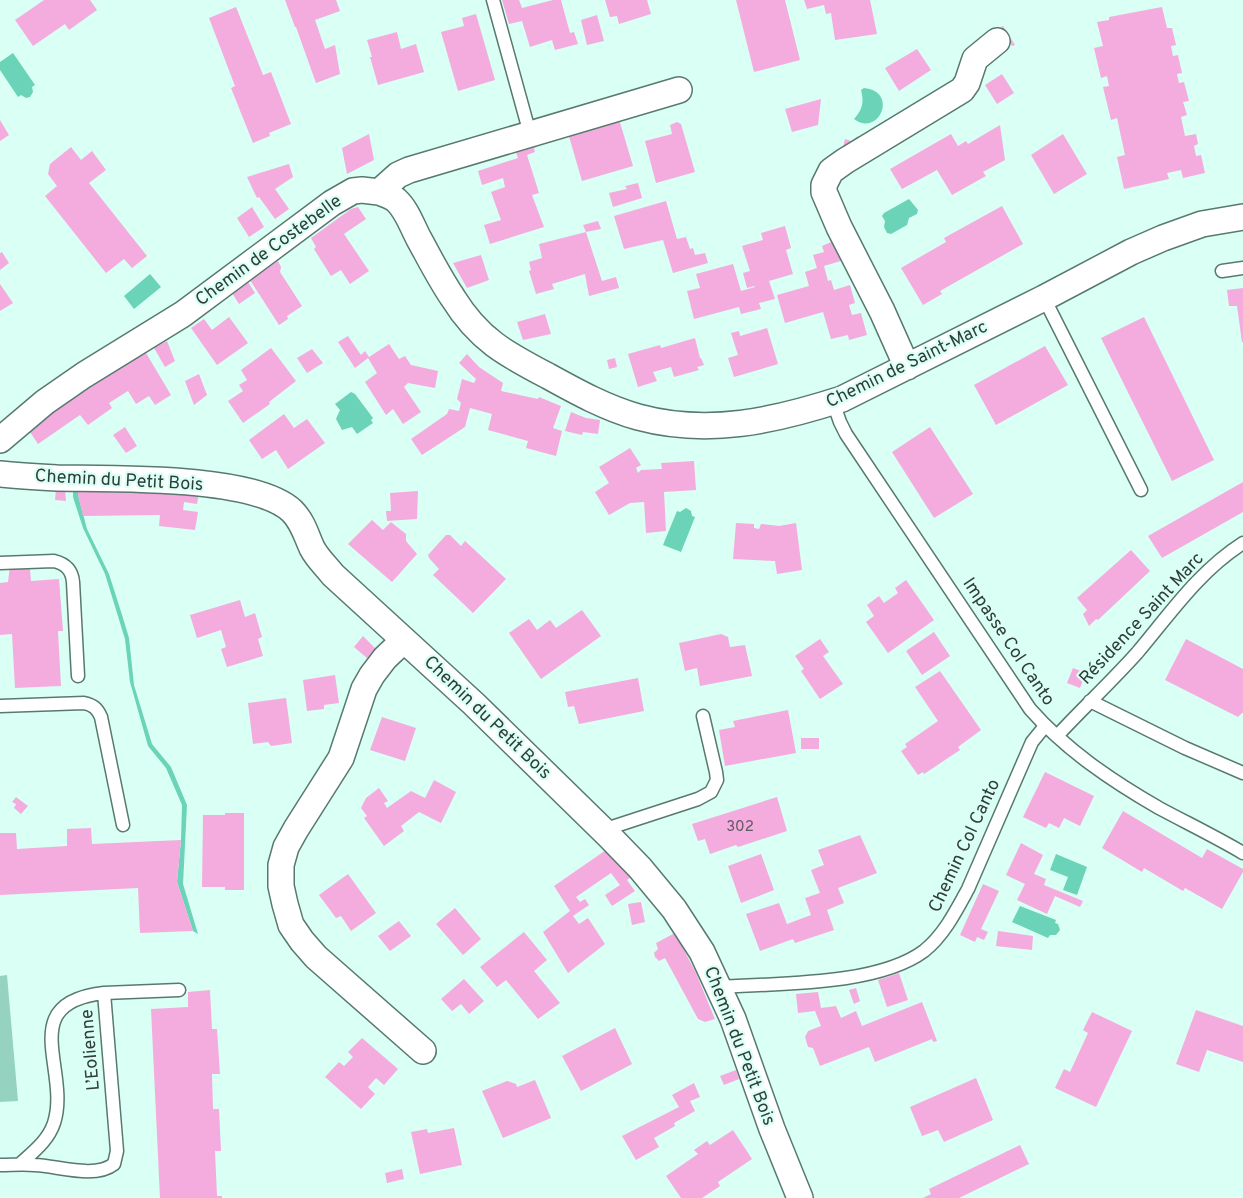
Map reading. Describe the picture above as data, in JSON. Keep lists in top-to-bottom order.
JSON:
{
  "streets": {
    "street": ["Chemin de Costebelle", "Chemin de Saint-Marc", "Chemin du Petit Bois"],
    "lane": [
      "Résidence Saint Marc",
      "Impasse Col Canto",
      "Chemin Col Canto",
      "L’Eolienne"
    ]
  },
  "crossings": [
    ["Chemin de Costebelle", "Chemin de Saint-Marc"],
    ["Chemin de Saint-Marc", "Impasse Col Canto"],
    ["Chemin du Petit Bois", "Chemin Col Canto"],
    ["Résidence Saint Marc", "Impasse Col Canto"],
    ["Impasse Col Canto", "Chemin Col Canto"]
  ],
  "house_numbers": ["302"]
}
